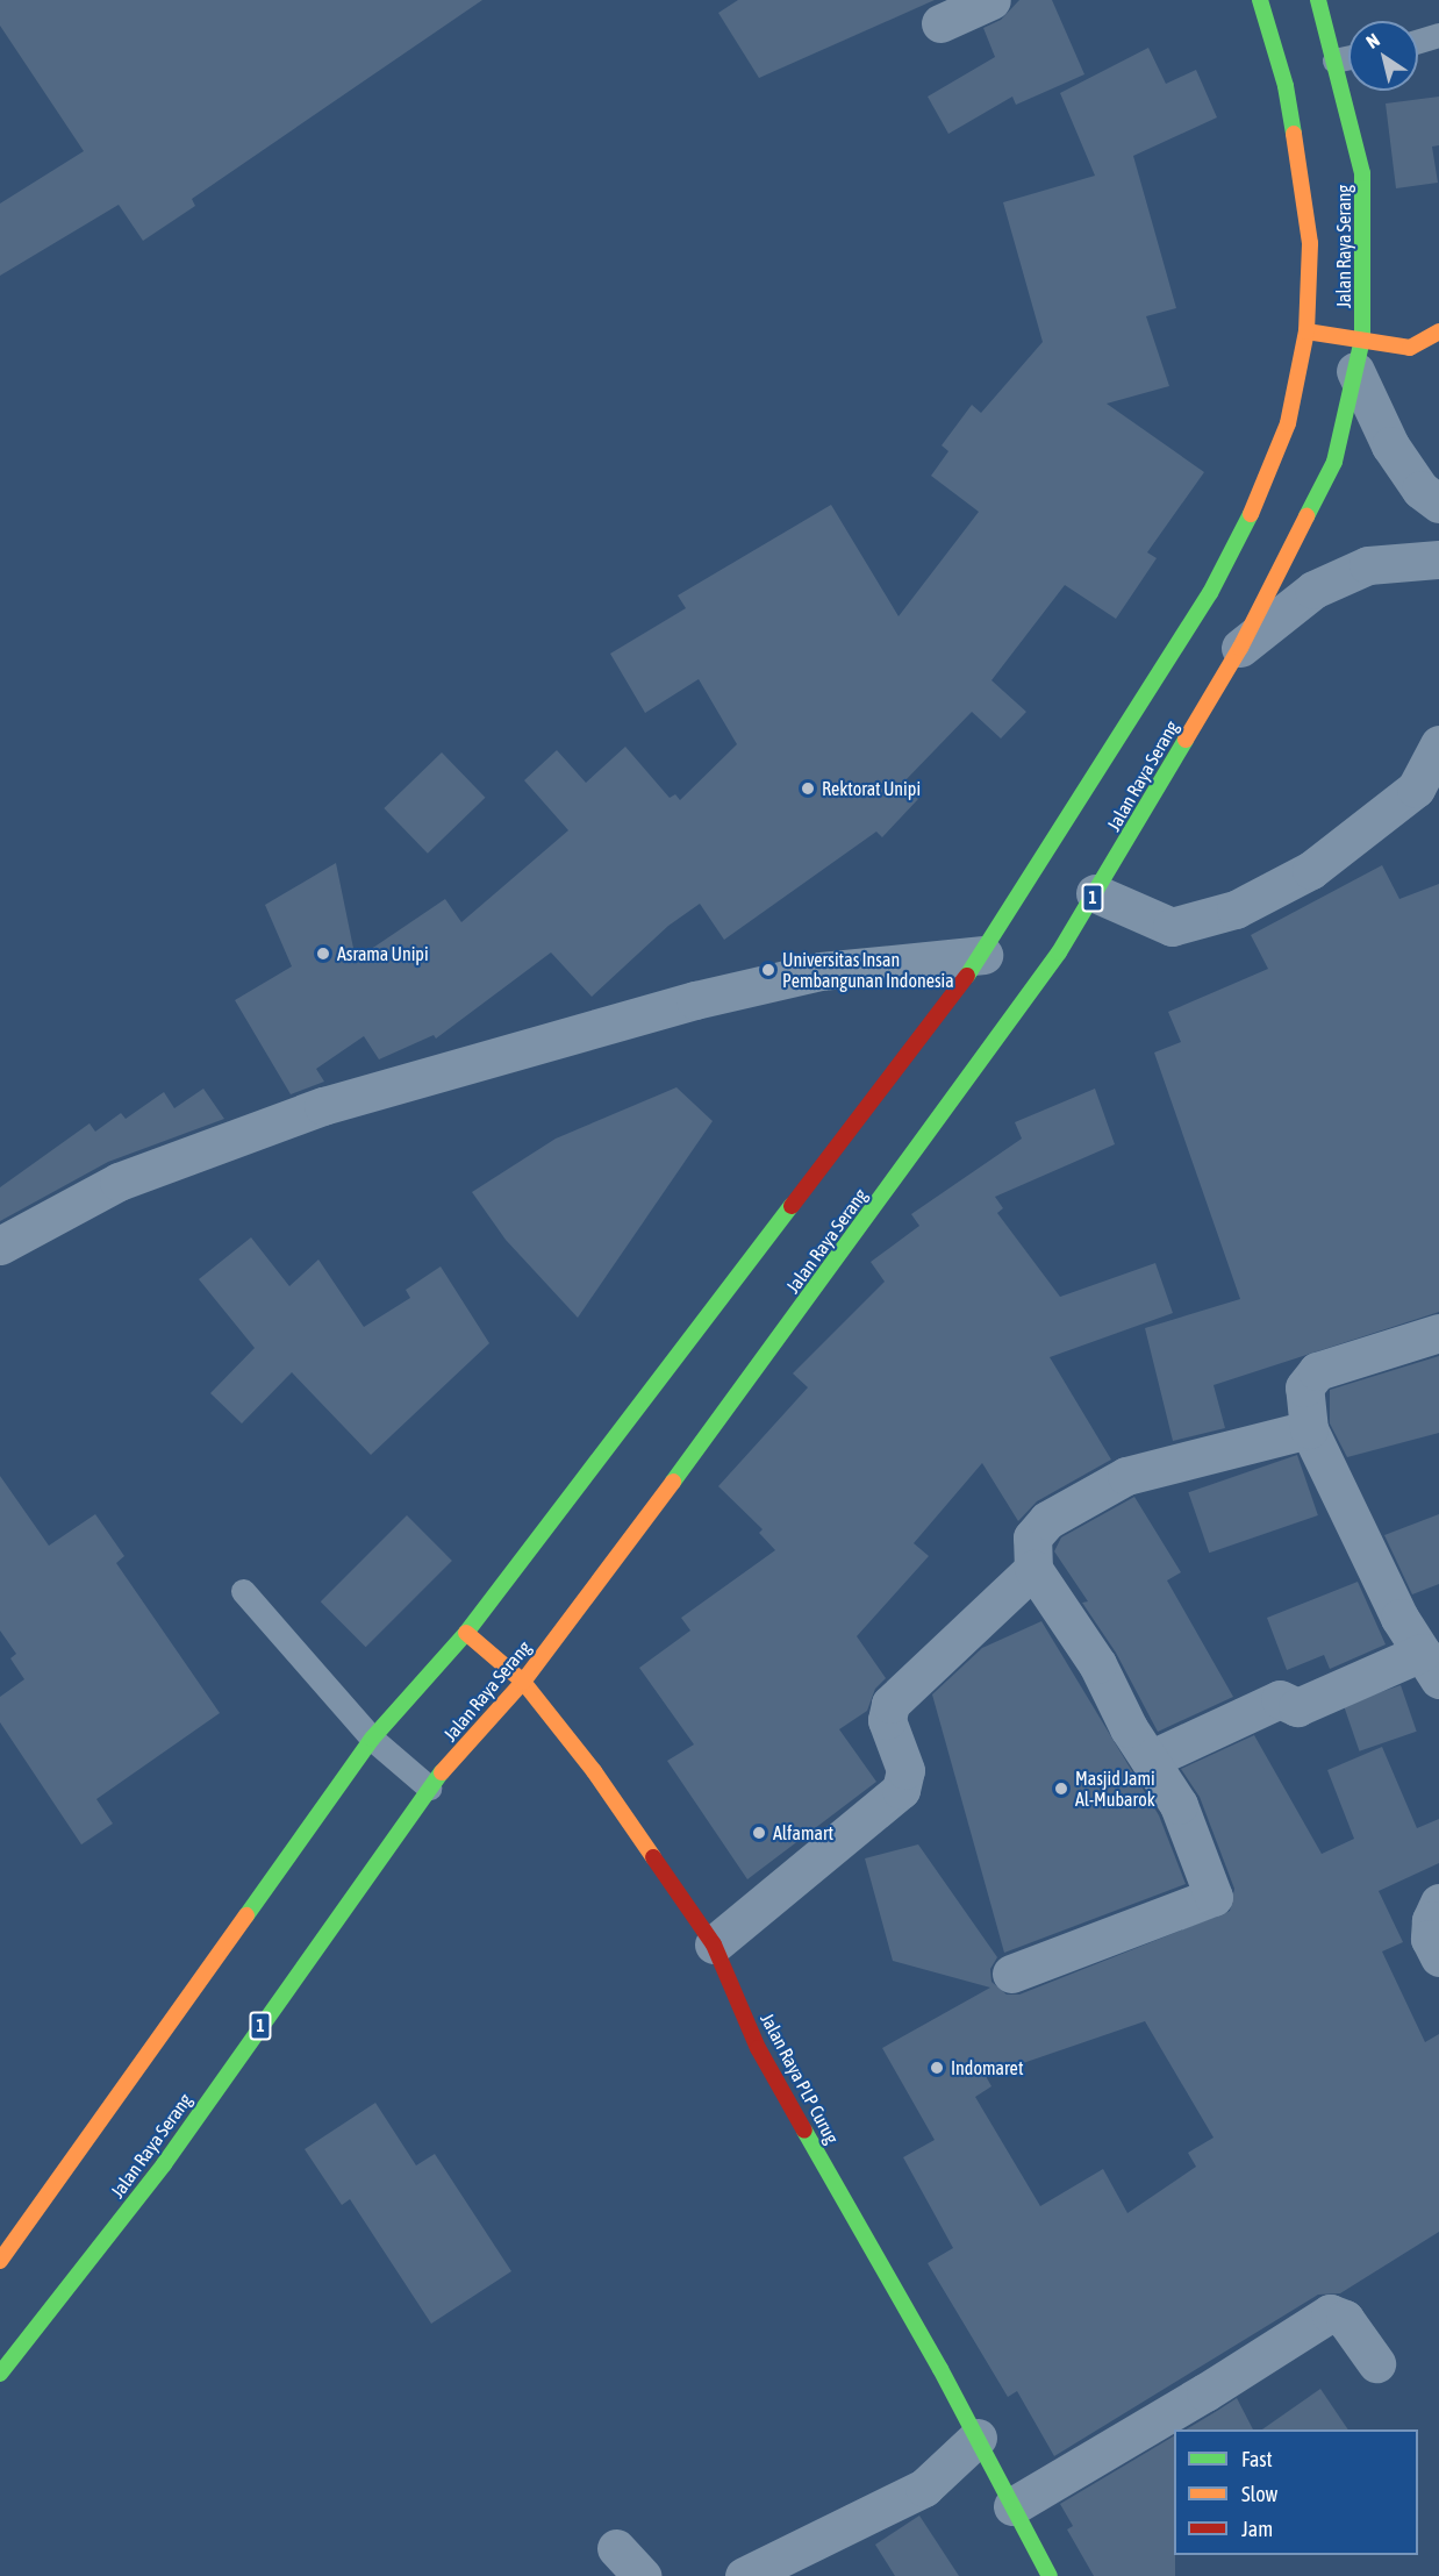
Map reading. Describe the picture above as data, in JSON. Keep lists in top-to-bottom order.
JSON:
{
  "streets": {
    "main road": ["Jalan Raya Serang", "1", "Jalan Raya PLP Curug"]
  },
  "crossings": [
    ["Jalan Raya Serang", "Jalan Raya PLP Curug"]
  ],
  "places": [
    "Rektorat Unipi",
    "Asrama Unipi",
    "Universitas Insan Pembangunan Indonesia",
    "Masjid Jami Al-Mubarok",
    "Alfamart",
    "Indomaret"
  ],
  "legend": ["Fast", "Slow", "Jam"],
  "north": "top left"
}
